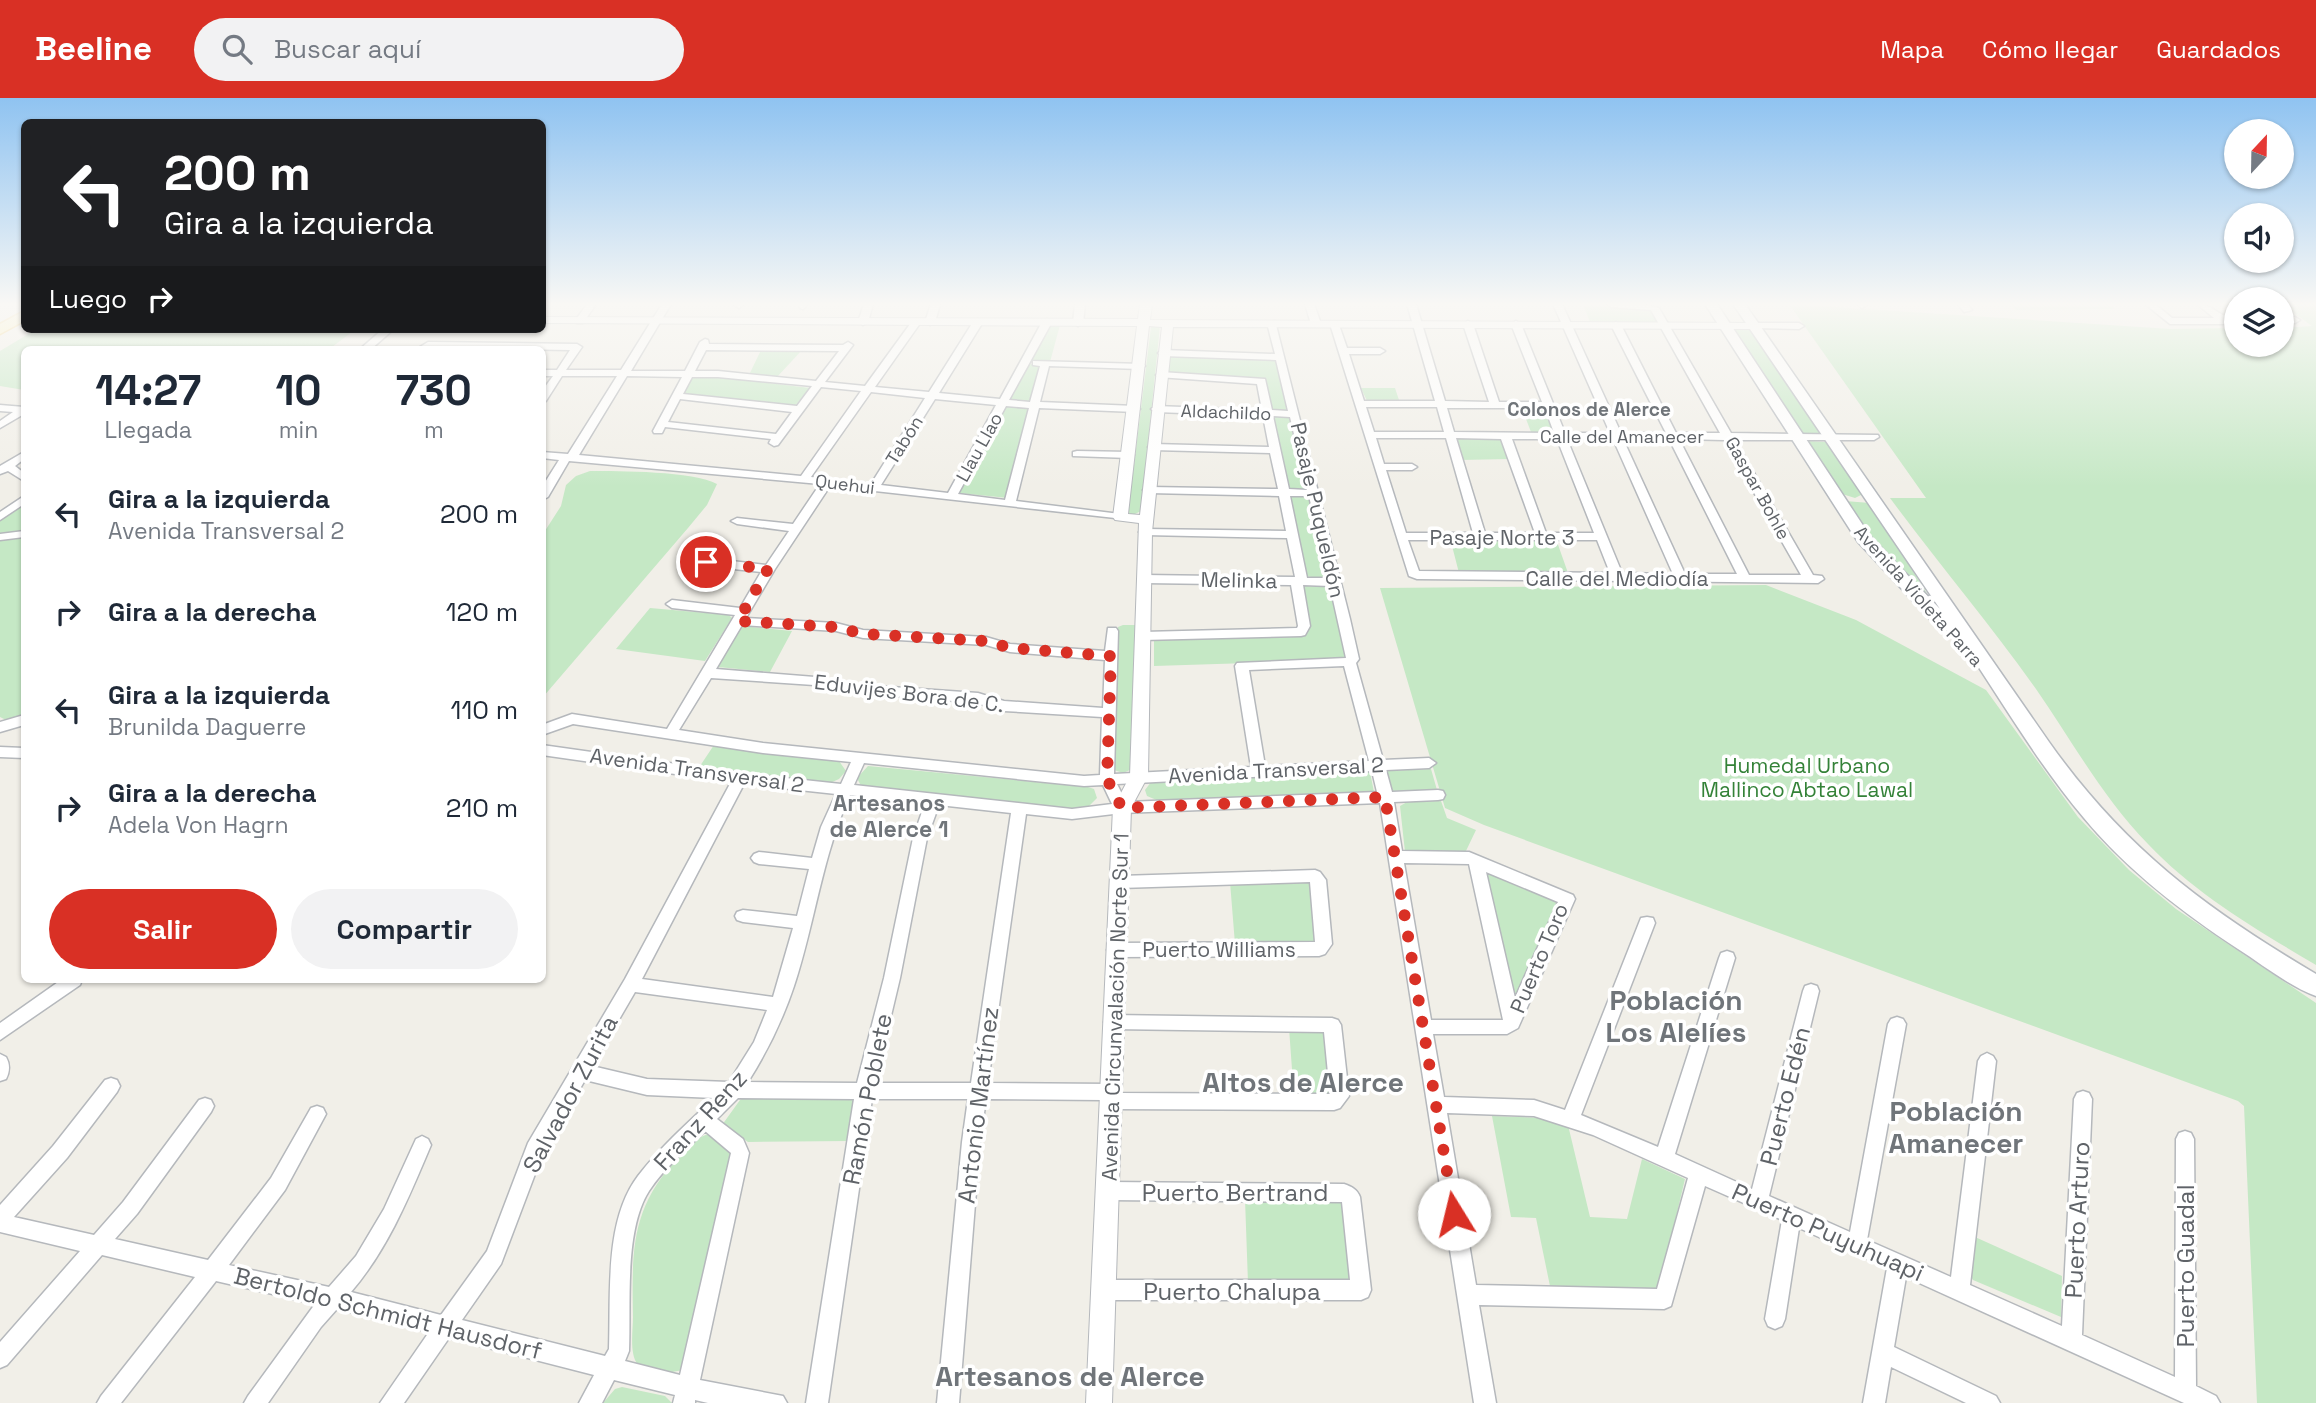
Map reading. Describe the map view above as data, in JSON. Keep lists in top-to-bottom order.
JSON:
{
  "streets": {
    "main road": ["Avenida Violeta Parra"],
    "street": [
      "Aldachildo",
      "Calle del Amanecer",
      "Tabón",
      "Llau Llao",
      "Quehui",
      "Gaspar Bohle",
      "Pasaje Puqueldón",
      "Pasaje Norte 3",
      "Calle del Mediodía",
      "Melinka",
      "Eduvijes Bora de C.",
      "Avenida Transversal 2",
      "Puerto Williams",
      "Puerto Toro",
      "Avenida Circunvalación Norte Sur 1",
      "Salvador Zurita",
      "Puerto Edén",
      "Ramón Poblete",
      "Antonio Martínez",
      "Franz Renz",
      "Puerto Bertrand",
      "Puerto Arturo",
      "Puerto Puyuhuapi",
      "Puerto Guadal",
      "Puerto Chalupa",
      "Bertoldo Schmidt Hausdorf"
    ]
  },
  "crossings": [
    ["Aldachildo", "Pasaje Puqueldón"],
    ["Aldachildo", "Avenida Circunvalación Norte Sur 1"],
    ["Calle del Amanecer", "Gaspar Bohle"],
    ["Calle del Amanecer", "Avenida Violeta Parra"],
    ["Tabón", "Quehui"],
    ["Llau Llao", "Quehui"],
    ["Quehui", "Avenida Circunvalación Norte Sur 1"],
    ["Gaspar Bohle", "Calle del Mediodía"],
    ["Pasaje Puqueldón", "Melinka"],
    ["Pasaje Puqueldón", "Avenida Transversal 2"],
    ["Pasaje Puqueldón", "Puerto Toro"],
    ["Pasaje Puqueldón", "Avenida Circunvalación Norte Sur 1"],
    ["Pasaje Puqueldón", "Puerto Puyuhuapi"],
    ["Pasaje Norte 3", "Calle del Mediodía"],
    ["Melinka", "Avenida Circunvalación Norte Sur 1"],
    ["Avenida Transversal 2", "Avenida Circunvalación Norte Sur 1"],
    ["Avenida Transversal 2", "Salvador Zurita"],
    ["Avenida Transversal 2", "Ramón Poblete"],
    ["Avenida Transversal 2", "Antonio Martínez"],
    ["Avenida Transversal 2", "Franz Renz"],
    ["Puerto Williams", "Avenida Circunvalación Norte Sur 1"],
    ["Avenida Circunvalación Norte Sur 1", "Puerto Bertrand"],
    ["Avenida Circunvalación Norte Sur 1", "Puerto Chalupa"],
    ["Salvador Zurita", "Bertoldo Schmidt Hausdorf"],
    ["Puerto Edén", "Puerto Puyuhuapi"],
    ["Franz Renz", "Bertoldo Schmidt Hausdorf"],
    ["Puerto Bertrand", "Puerto Chalupa"],
    ["Puerto Arturo", "Puerto Puyuhuapi"],
    ["Puerto Puyuhuapi", "Puerto Guadal"]
  ],
  "districts": [
    "Colonos de Alerce",
    "Artesanos de Alerce 1",
    "Población Los Alelíes",
    "Altos de Alerce",
    "Población Amanecer",
    "Artesanos de Alerce"
  ],
  "parks": ["Humedal Urbano Mallinco Abtao Lawal"],
  "north": "top",
  "page": {
    "header": "Beeline",
    "search": "Buscar aquí",
    "nav": ["Mapa", "Cómo llegar", "Guardados"],
    "turn": ["200 m", "Gira a la izquierda"],
    "then": "Luego",
    "eta": [
      "14:27",
      "Llegada",
      "10",
      "min",
      "730",
      "m"
    ],
    "list": [
      {
        "name": "Gira a la izquierda",
        "note": "Avenida Transversal 2",
        "value": "200 m"
      },
      {
        "name": "Gira a la derecha",
        "value": "120 m"
      },
      {
        "name": "Gira a la izquierda",
        "note": "Brunilda Daguerre",
        "value": "110 m"
      },
      {
        "name": "Gira a la derecha",
        "note": "Adela Von Hagrn",
        "value": "210 m"
      }
    ],
    "buttons": ["Salir", "Compartir"]
  }
}
